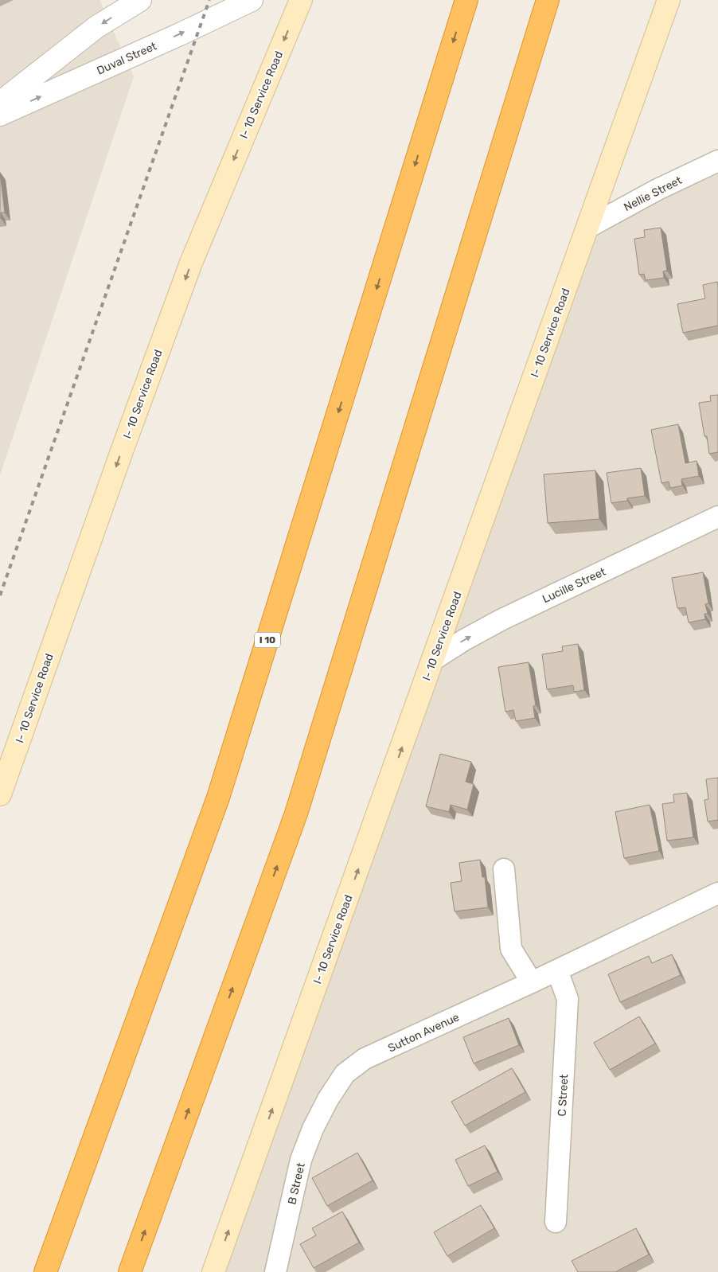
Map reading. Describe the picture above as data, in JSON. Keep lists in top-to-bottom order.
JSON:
{
  "streets": {
    "highway": ["I 10"],
    "main road": ["I- 10 Service Road"],
    "street": [
      "Duval Street",
      "Nellie Street",
      "Lucille Street",
      "Sutton Avenue",
      "C Street",
      "B Street"
    ]
  },
  "crossings": [
    ["I- 10 Service Road", "Nellie Street"],
    ["I- 10 Service Road", "Lucille Street"],
    ["Sutton Avenue", "C Street"],
    ["Sutton Avenue", "B Street"]
  ],
  "one_way": ["Lucille Street"]
}
